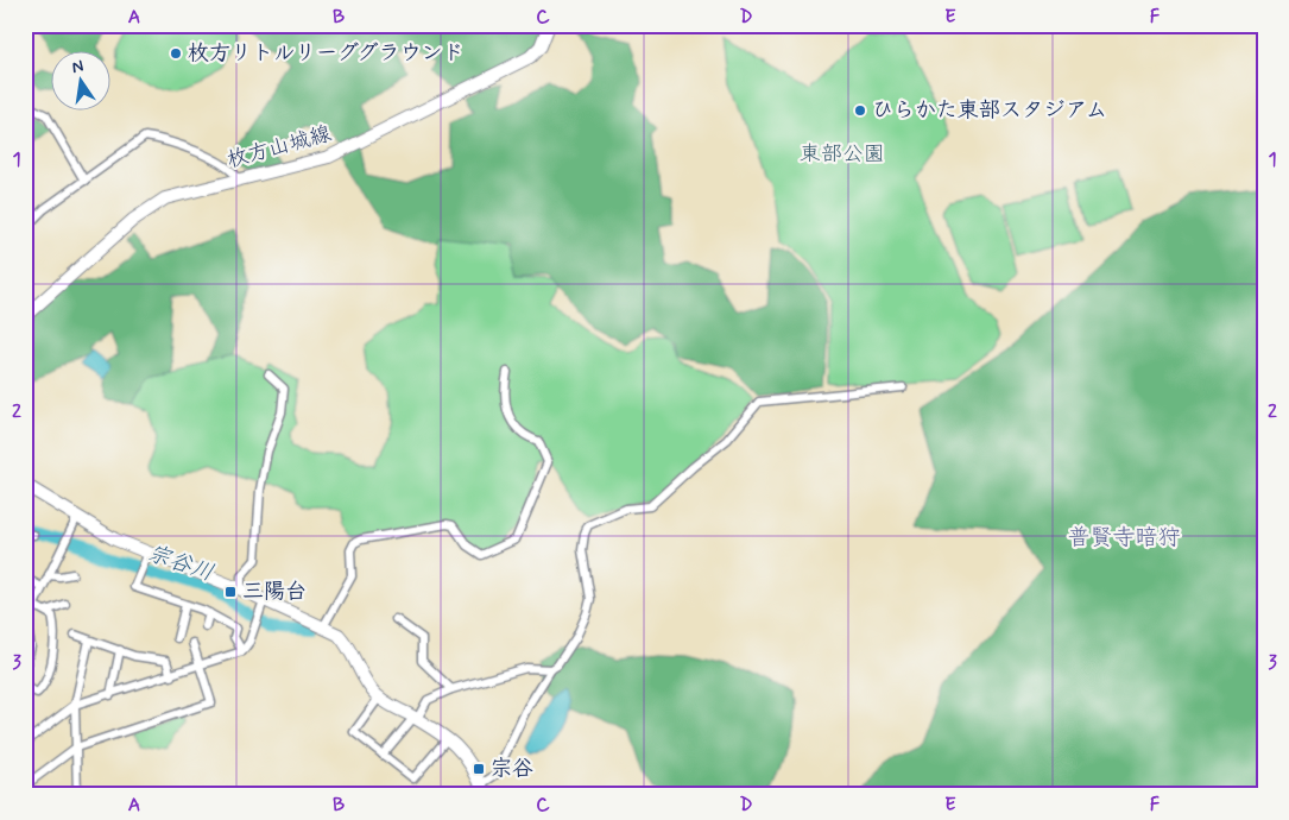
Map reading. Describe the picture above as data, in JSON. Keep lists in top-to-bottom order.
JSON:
{
  "streets": {
    "main road": ["枚方山城線"]
  },
  "districts": ["普賢寺暗狩"],
  "water": ["宗谷川"],
  "parks": ["東部公園"],
  "places": {
    "other": ["枚方リトルリーググラウンド", "ひらかた東部スタジアム"],
    "transit": ["三陽台", "宗谷"]
  },
  "north": "top",
  "grid": {
    "columns": [
      "A",
      "B",
      "C",
      "D",
      "E",
      "F"
    ],
    "rows": ["1", "2", "3"]
  }
}
